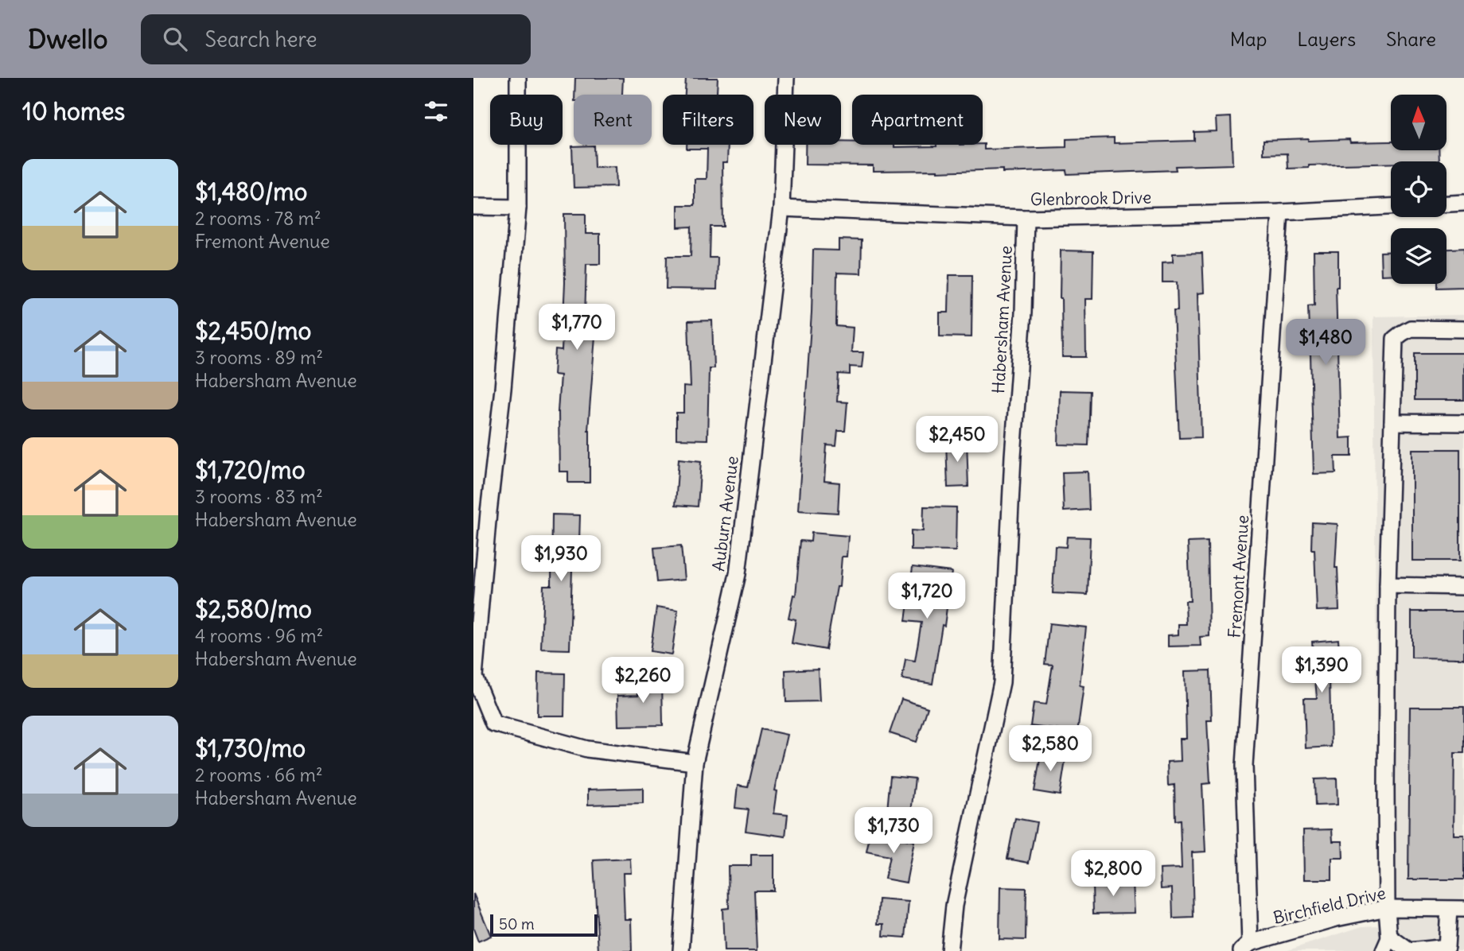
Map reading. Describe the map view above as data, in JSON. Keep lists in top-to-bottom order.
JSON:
{
  "streets": {
    "street": [
      "Glenbrook Drive",
      "Habersham Avenue",
      "Auburn Avenue",
      "Fremont Avenue",
      "Birchfield Drive"
    ]
  },
  "crossings": [
    ["Glenbrook Drive", "Habersham Avenue"],
    ["Glenbrook Drive", "Auburn Avenue"],
    ["Glenbrook Drive", "Fremont Avenue"],
    ["Fremont Avenue", "Birchfield Drive"]
  ],
  "scale_bar": "50 m",
  "north": "top",
  "page": {
    "header": "Dwello",
    "search": "Search here",
    "nav": ["Map", "Layers", "Share"],
    "heading": "10 homes",
    "chip": [
      "Buy",
      "Rent",
      "Filters",
      "New",
      "Apartment"
    ],
    "list": [
      {
        "name": "$1,480/mo",
        "note": "2 rooms · 78 m² · Fremont Avenue"
      },
      {
        "name": "$2,450/mo",
        "note": "3 rooms · 89 m² · Habersham Avenue"
      },
      {
        "name": "$1,720/mo",
        "note": "3 rooms · 83 m² · Habersham Avenue"
      },
      {
        "name": "$2,580/mo",
        "note": "4 rooms · 96 m² · Habersham Avenue"
      },
      {
        "name": "$1,730/mo",
        "note": "2 rooms · 66 m² · Habersham Avenue"
      }
    ],
    "price": [
      "$1,770",
      "$1,480",
      "$2,450",
      "$1,930",
      "$1,720",
      "$1,390",
      "$2,260",
      "$2,580",
      "$1,730",
      "$2,800"
    ],
    "scale": "50 m"
  }
}
